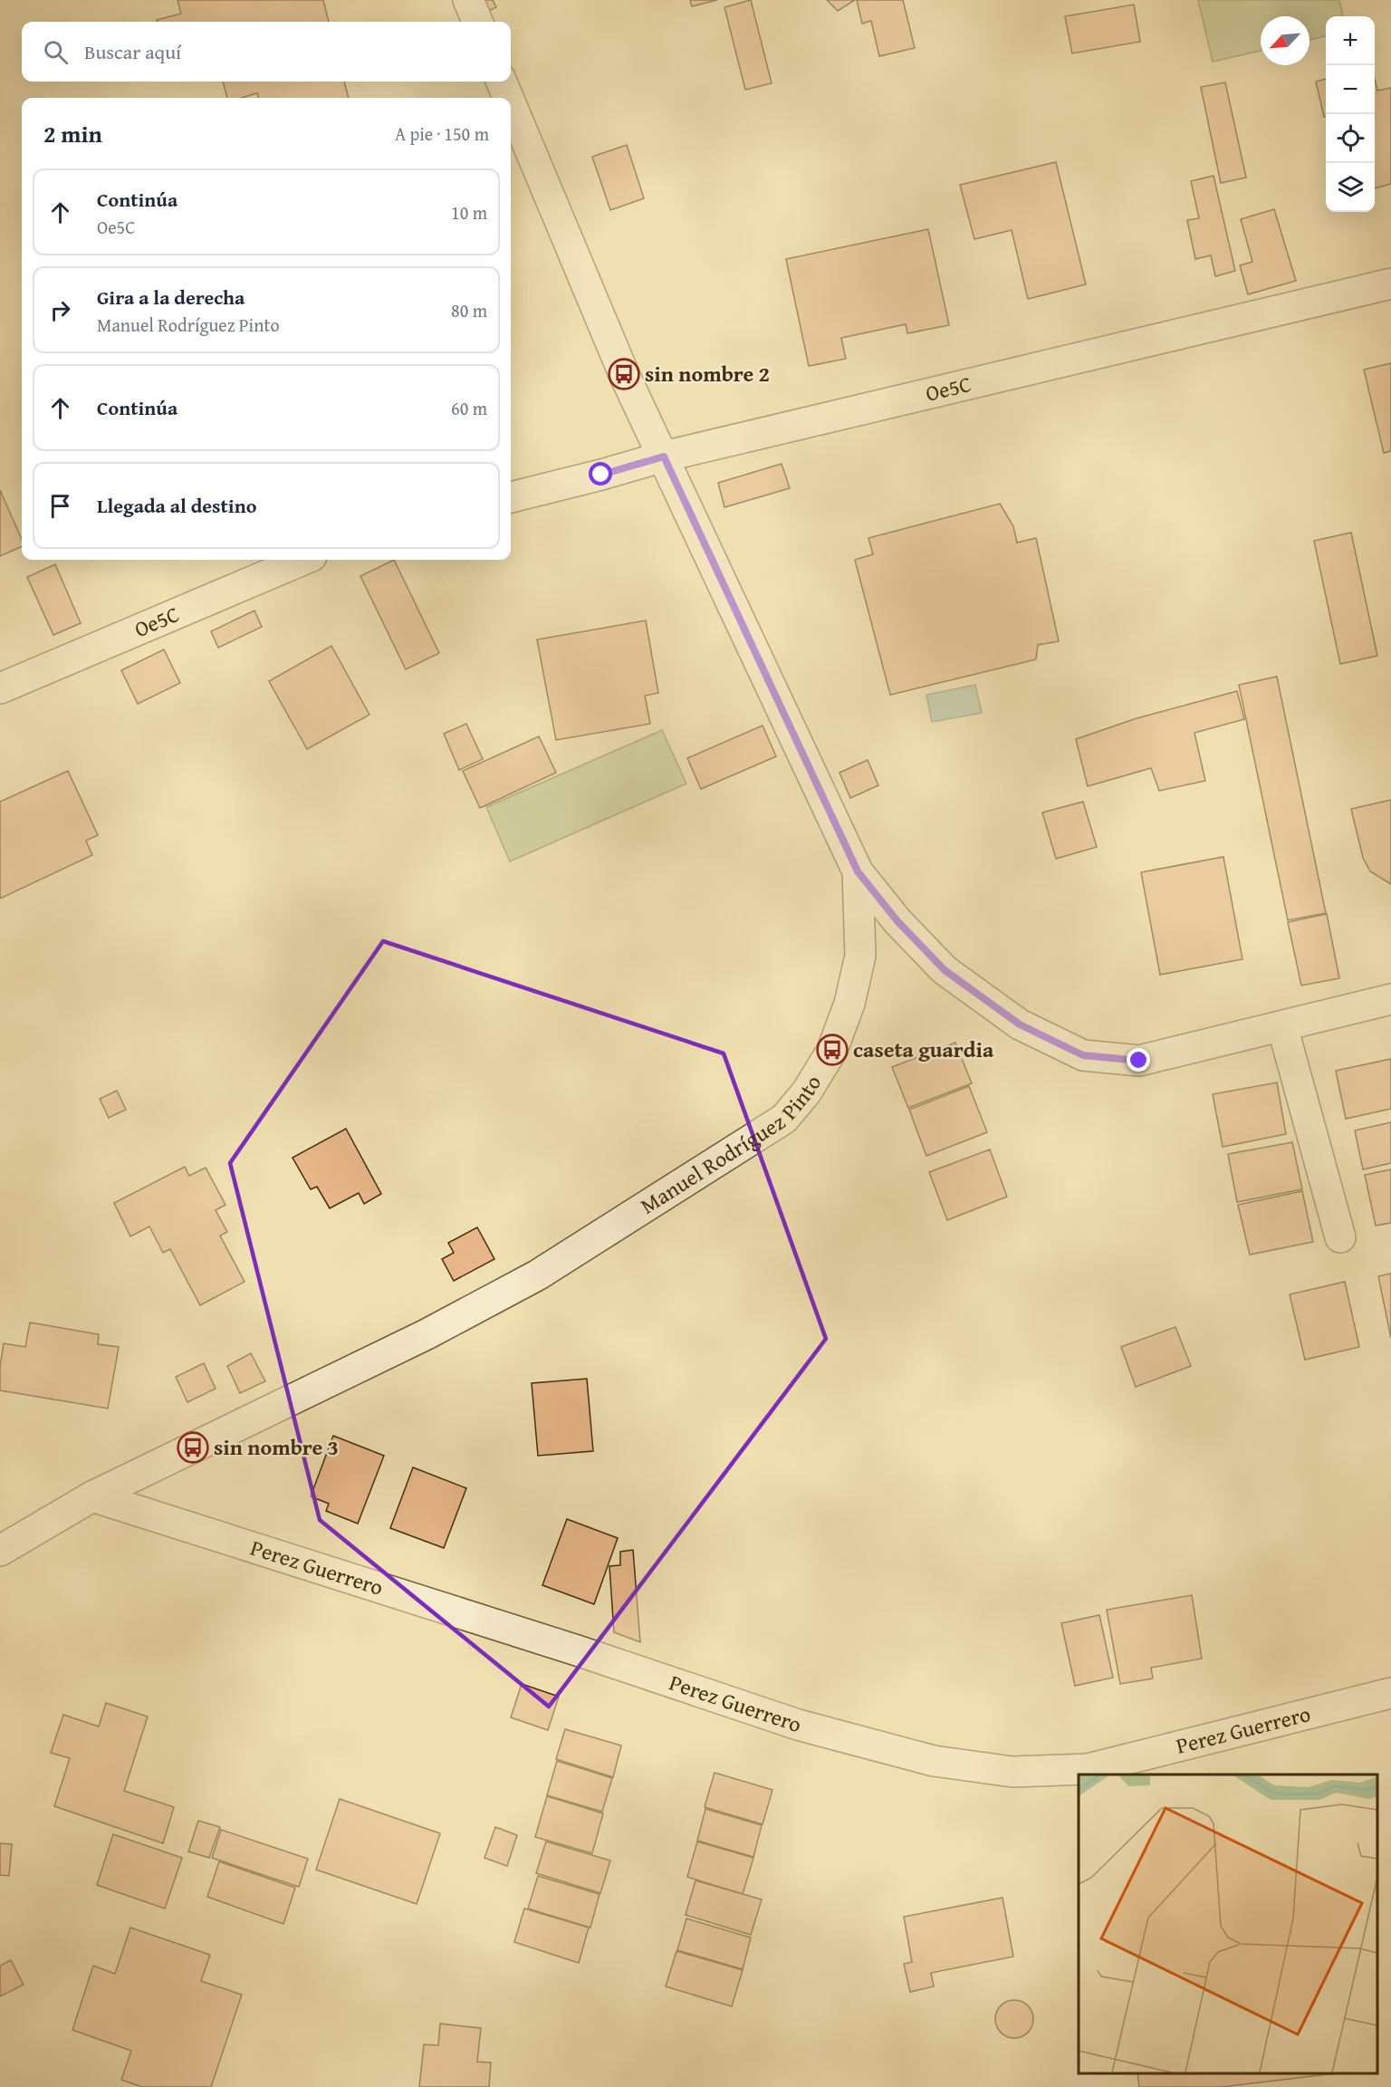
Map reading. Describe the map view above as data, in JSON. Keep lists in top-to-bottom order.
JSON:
{
  "streets": {
    "street": ["Oe5C", "Manuel Rodríguez Pinto", "Perez Guerrero"]
  },
  "crossings": [
    ["Oe5C", "Manuel Rodríguez Pinto"],
    ["Manuel Rodríguez Pinto", "Perez Guerrero"]
  ],
  "places": {
    "bus stop": ["sin nombre 2", "caseta guardia", "sin nombre 3"]
  },
  "north": "bottom left",
  "page": {
    "map_buttons": ["+", "−"],
    "search": "Buscar aquí",
    "heading": ["2 min", "A pie · 150 m"],
    "list": [
      ["Continúa", "Oe5C", "10 m"],
      ["Gira a la derecha", "Manuel Rodríguez Pinto", "80 m"],
      ["Continúa", "60 m"],
      "Llegada al destino"
    ]
  }
}
